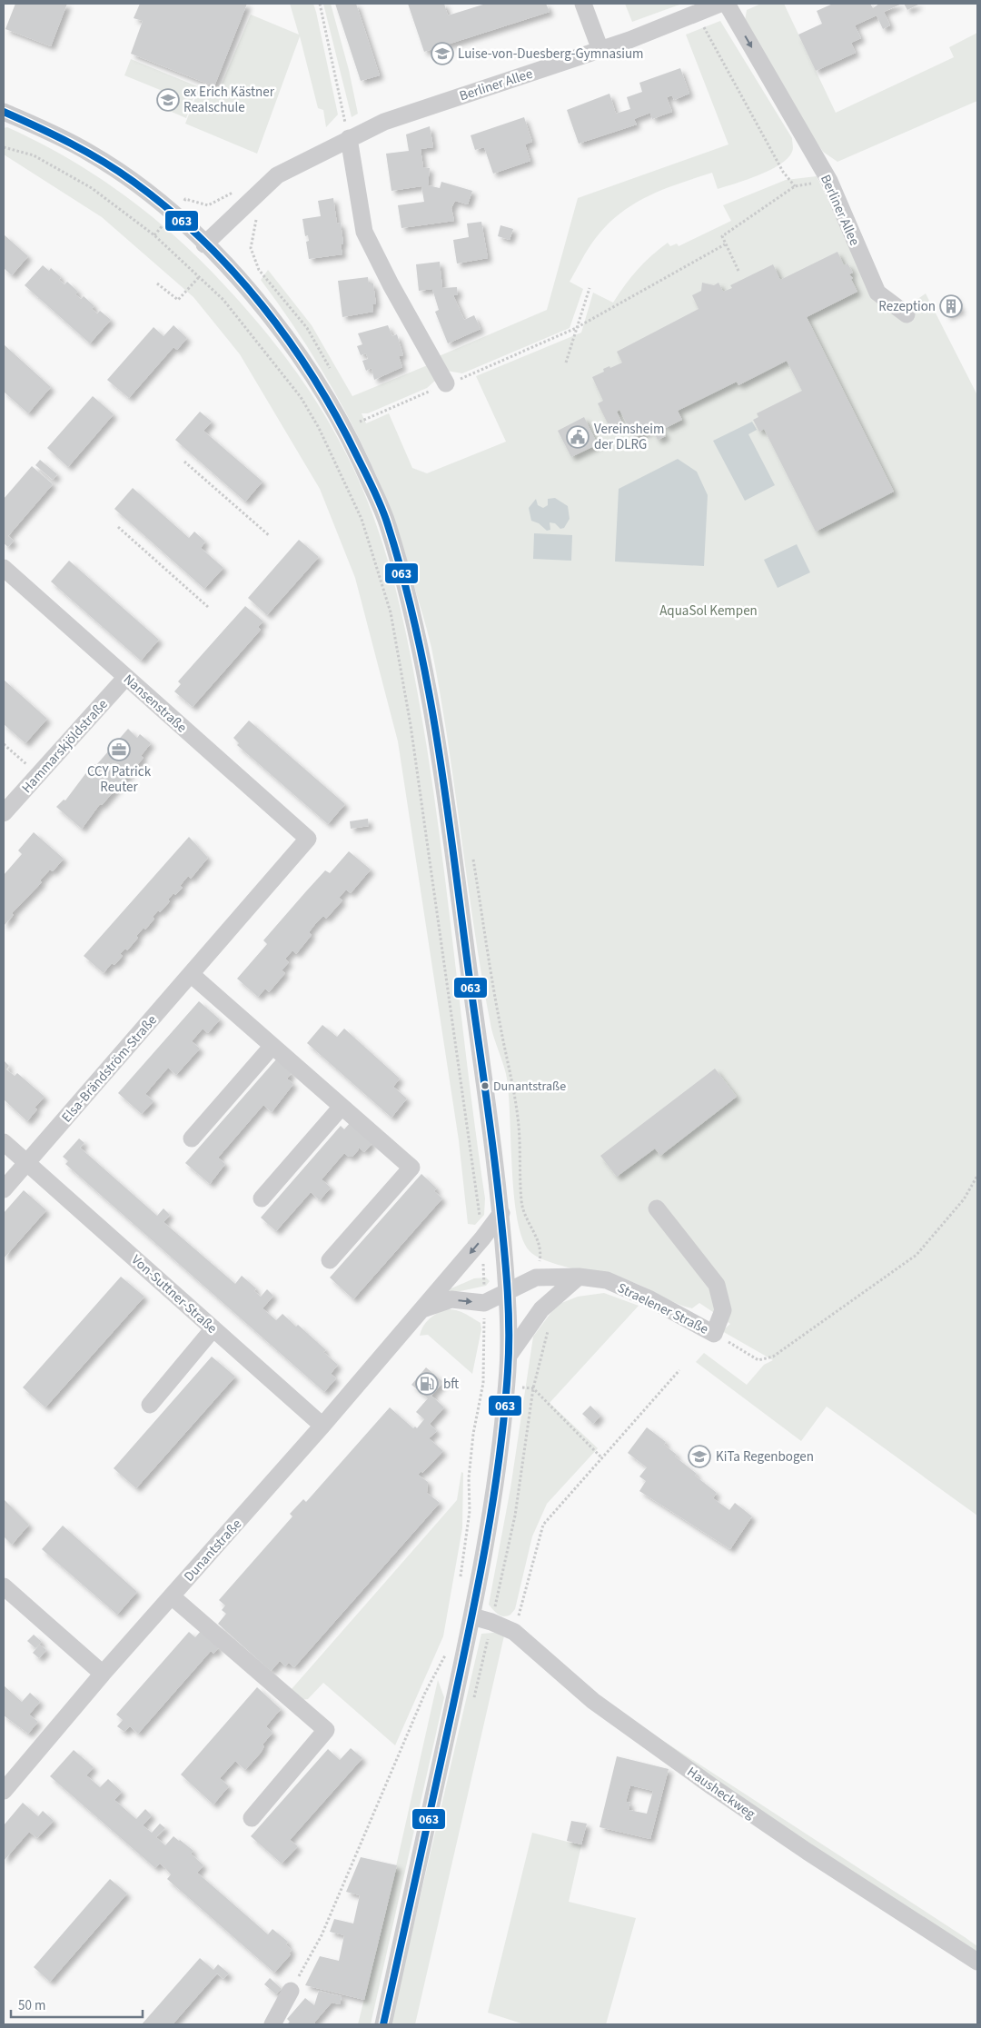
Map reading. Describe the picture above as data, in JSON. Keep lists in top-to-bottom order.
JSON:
{
  "streets": {
    "street": [
      "Berliner Allee",
      "Nansenstraße",
      "Hammarskjöldstraße",
      "Elsa-Brändström-Straße",
      "Von-Suttner-Straße",
      "Straelener Straße",
      "Dunantstraße",
      "Hausheckweg"
    ]
  },
  "crossings": [
    ["Nansenstraße", "Hammarskjöldstraße"],
    ["Nansenstraße", "Elsa-Brändström-Straße"],
    ["Elsa-Brändström-Straße", "Von-Suttner-Straße"],
    ["Von-Suttner-Straße", "Dunantstraße"]
  ],
  "parks": ["AquaSol Kempen"],
  "places": {
    "school or university": ["Luise-von-Duesberg-Gymnasium", "ex Erich Kästner Realschule", "KiTa Regenbogen"],
    "building": ["Rezeption"],
    "public building": ["Vereinsheim der DLRG"],
    "office": ["CCY Patrick Reuter"],
    "other": ["Dunantstraße"],
    "fuel station": ["bft"]
  },
  "lines": ["transit line 063"],
  "scale_bar": "50 m"
}
